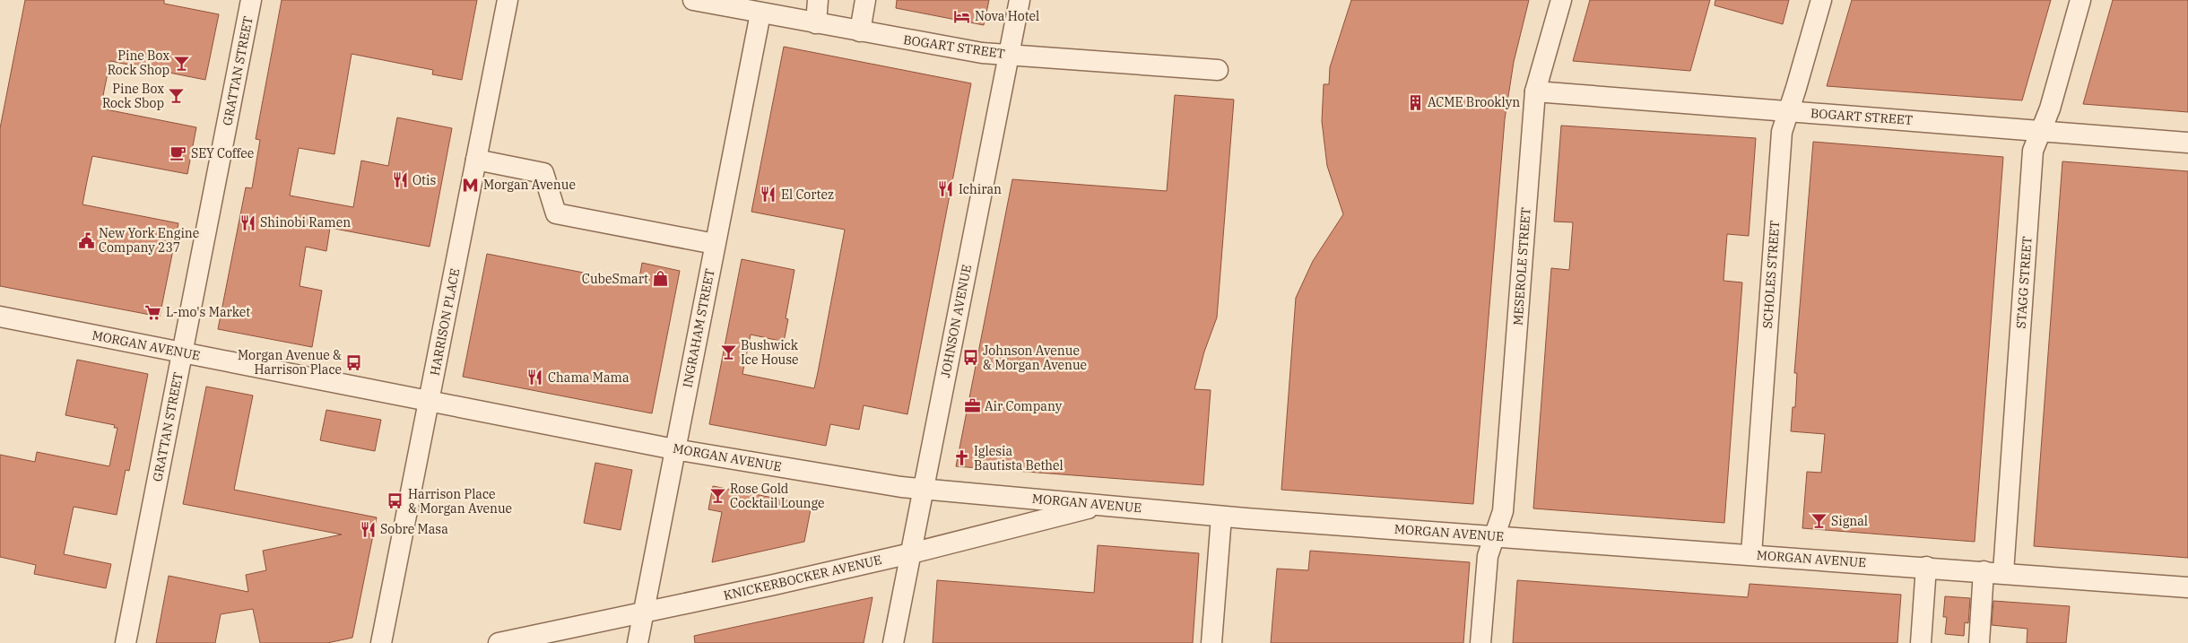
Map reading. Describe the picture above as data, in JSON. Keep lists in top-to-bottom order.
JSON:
{
  "streets": {
    "street": [
      "BOGART STREET",
      "GRATTAN STREET",
      "MESEROLE STREET",
      "SCHOLES STREET",
      "STAGG STREET",
      "JOHNSON AVENUE",
      "HARRISON PLACE",
      "INGRAHAM STREET",
      "MORGAN AVENUE",
      "KNICKERBOCKER AVENUE"
    ]
  },
  "crossings": [
    ["BOGART STREET", "MESEROLE STREET"],
    ["BOGART STREET", "SCHOLES STREET"],
    ["BOGART STREET", "STAGG STREET"],
    ["BOGART STREET", "JOHNSON AVENUE"],
    ["BOGART STREET", "INGRAHAM STREET"],
    ["GRATTAN STREET", "MORGAN AVENUE"],
    ["MESEROLE STREET", "MORGAN AVENUE"],
    ["SCHOLES STREET", "MORGAN AVENUE"],
    ["STAGG STREET", "MORGAN AVENUE"],
    ["JOHNSON AVENUE", "MORGAN AVENUE"],
    ["JOHNSON AVENUE", "KNICKERBOCKER AVENUE"],
    ["HARRISON PLACE", "MORGAN AVENUE"],
    ["INGRAHAM STREET", "MORGAN AVENUE"],
    ["INGRAHAM STREET", "KNICKERBOCKER AVENUE"],
    ["MORGAN AVENUE", "KNICKERBOCKER AVENUE"]
  ],
  "places": {
    "hotel": ["Nova Hotel"],
    "bar": [
      "Pine Box Rock Shop",
      "Pine Box Rock Sbop",
      "Bushwick Ice House",
      "Rose Gold Cocktail Lounge",
      "Signal"
    ],
    "building": ["ACME Brooklyn"],
    "cafe": ["SEY Coffee"],
    "restaurant": [
      "Otis",
      "Ichiran",
      "El Cortez",
      "Shinobi Ramen",
      "Chama Mama",
      "Sobre Masa"
    ],
    "metro station": ["Morgan Avenue"],
    "public building": ["New York Engine Company 237"],
    "shop": ["CubeSmart"],
    "supermarket": ["L-mo's Market"],
    "bus stop": ["Johnson Avenue & Morgan Avenue", "Morgan Avenue & Harrison Place", "Harrison Place & Morgan Avenue"],
    "office": ["Air Company"],
    "church": ["Iglesia Bautista Bethel"]
  }
}
